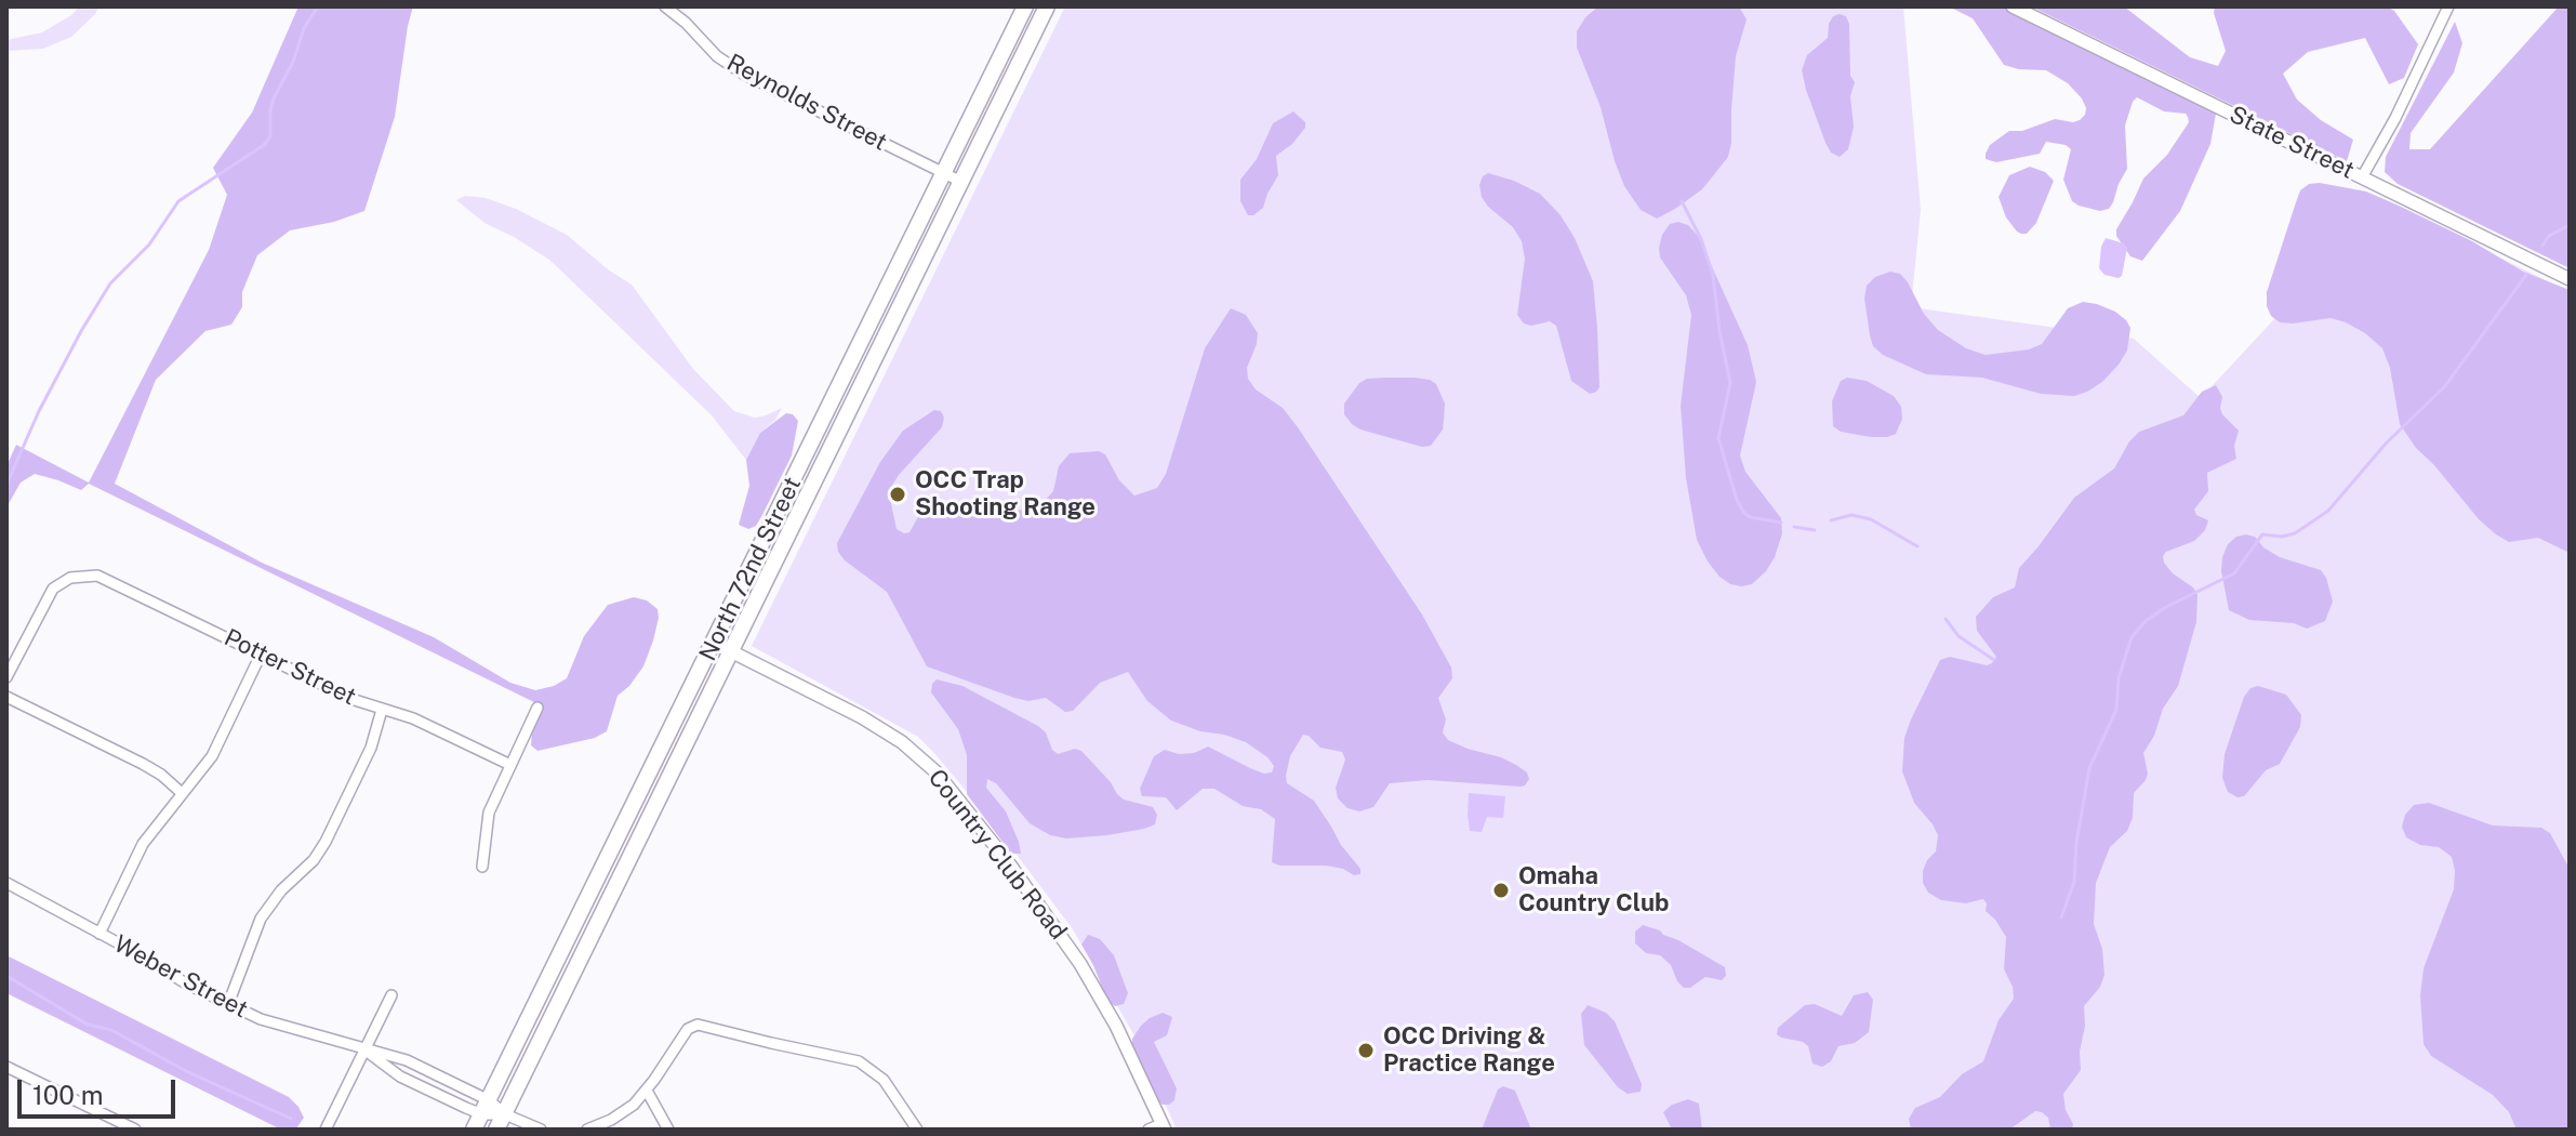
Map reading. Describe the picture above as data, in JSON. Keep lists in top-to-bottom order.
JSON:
{
  "streets": {
    "main road": ["North 72nd Street"],
    "street": [
      "Reynolds Street",
      "State Street",
      "Potter Street",
      "Country Club Road",
      "Weber Street"
    ]
  },
  "crossings": [
    ["Reynolds Street", "North 72nd Street"],
    ["North 72nd Street", "Country Club Road"],
    ["North 72nd Street", "Weber Street"]
  ],
  "places": ["OCC Trap Shooting Range", "Omaha Country Club", "OCC Driving & Practice Range"],
  "scale_bar": "100 m"
}
